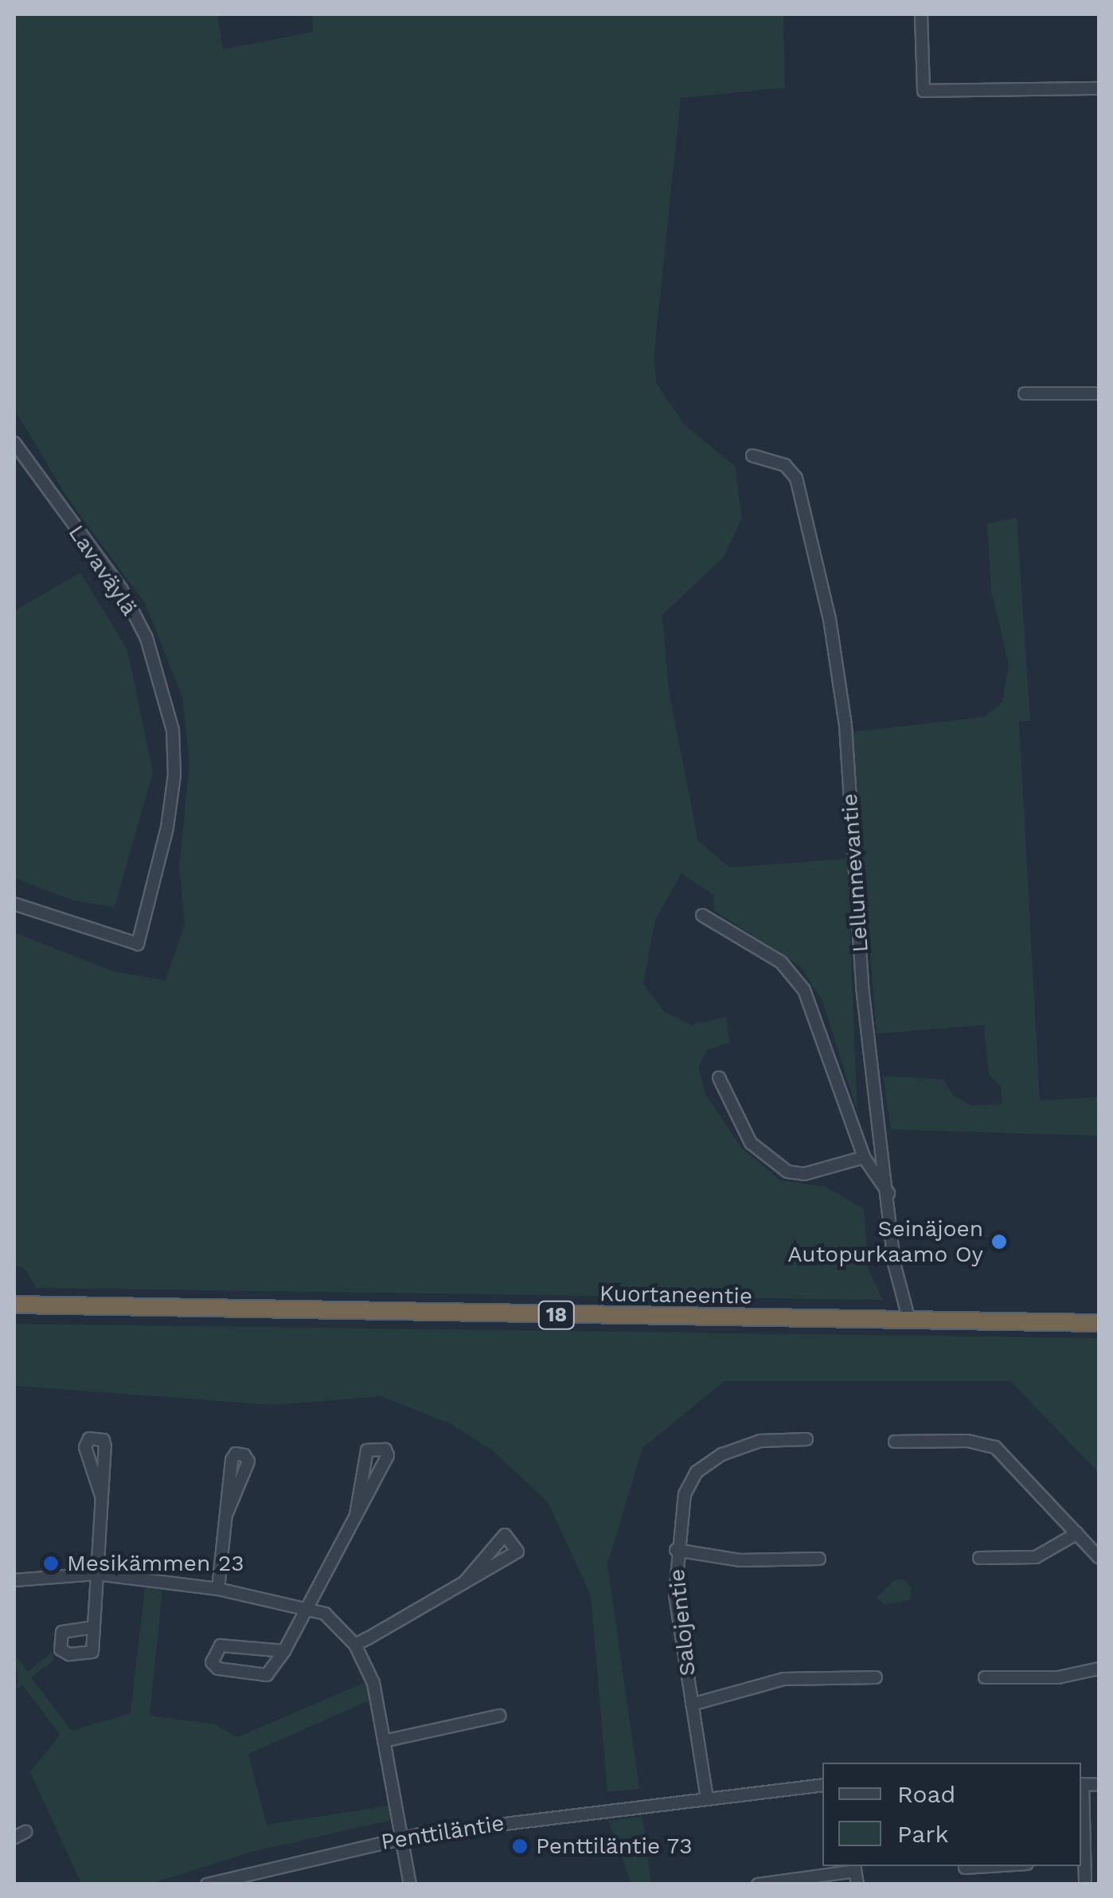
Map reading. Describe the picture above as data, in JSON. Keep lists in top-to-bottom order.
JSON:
{
  "streets": {
    "highway": ["Kuortaneentie", "18"],
    "street": [
      "Lavaväylä",
      "Lellunnevantie",
      "Salojentie",
      "Penttiläntie"
    ]
  },
  "crossings": [
    ["Lellunnevantie", "Kuortaneentie"],
    ["Salojentie", "Penttiläntie"]
  ],
  "places": ["Seinäjoen Autopurkaamo Oy", "Mesikämmen 23", "Penttiläntie 73"],
  "legend": ["Road", "Park"]
}
